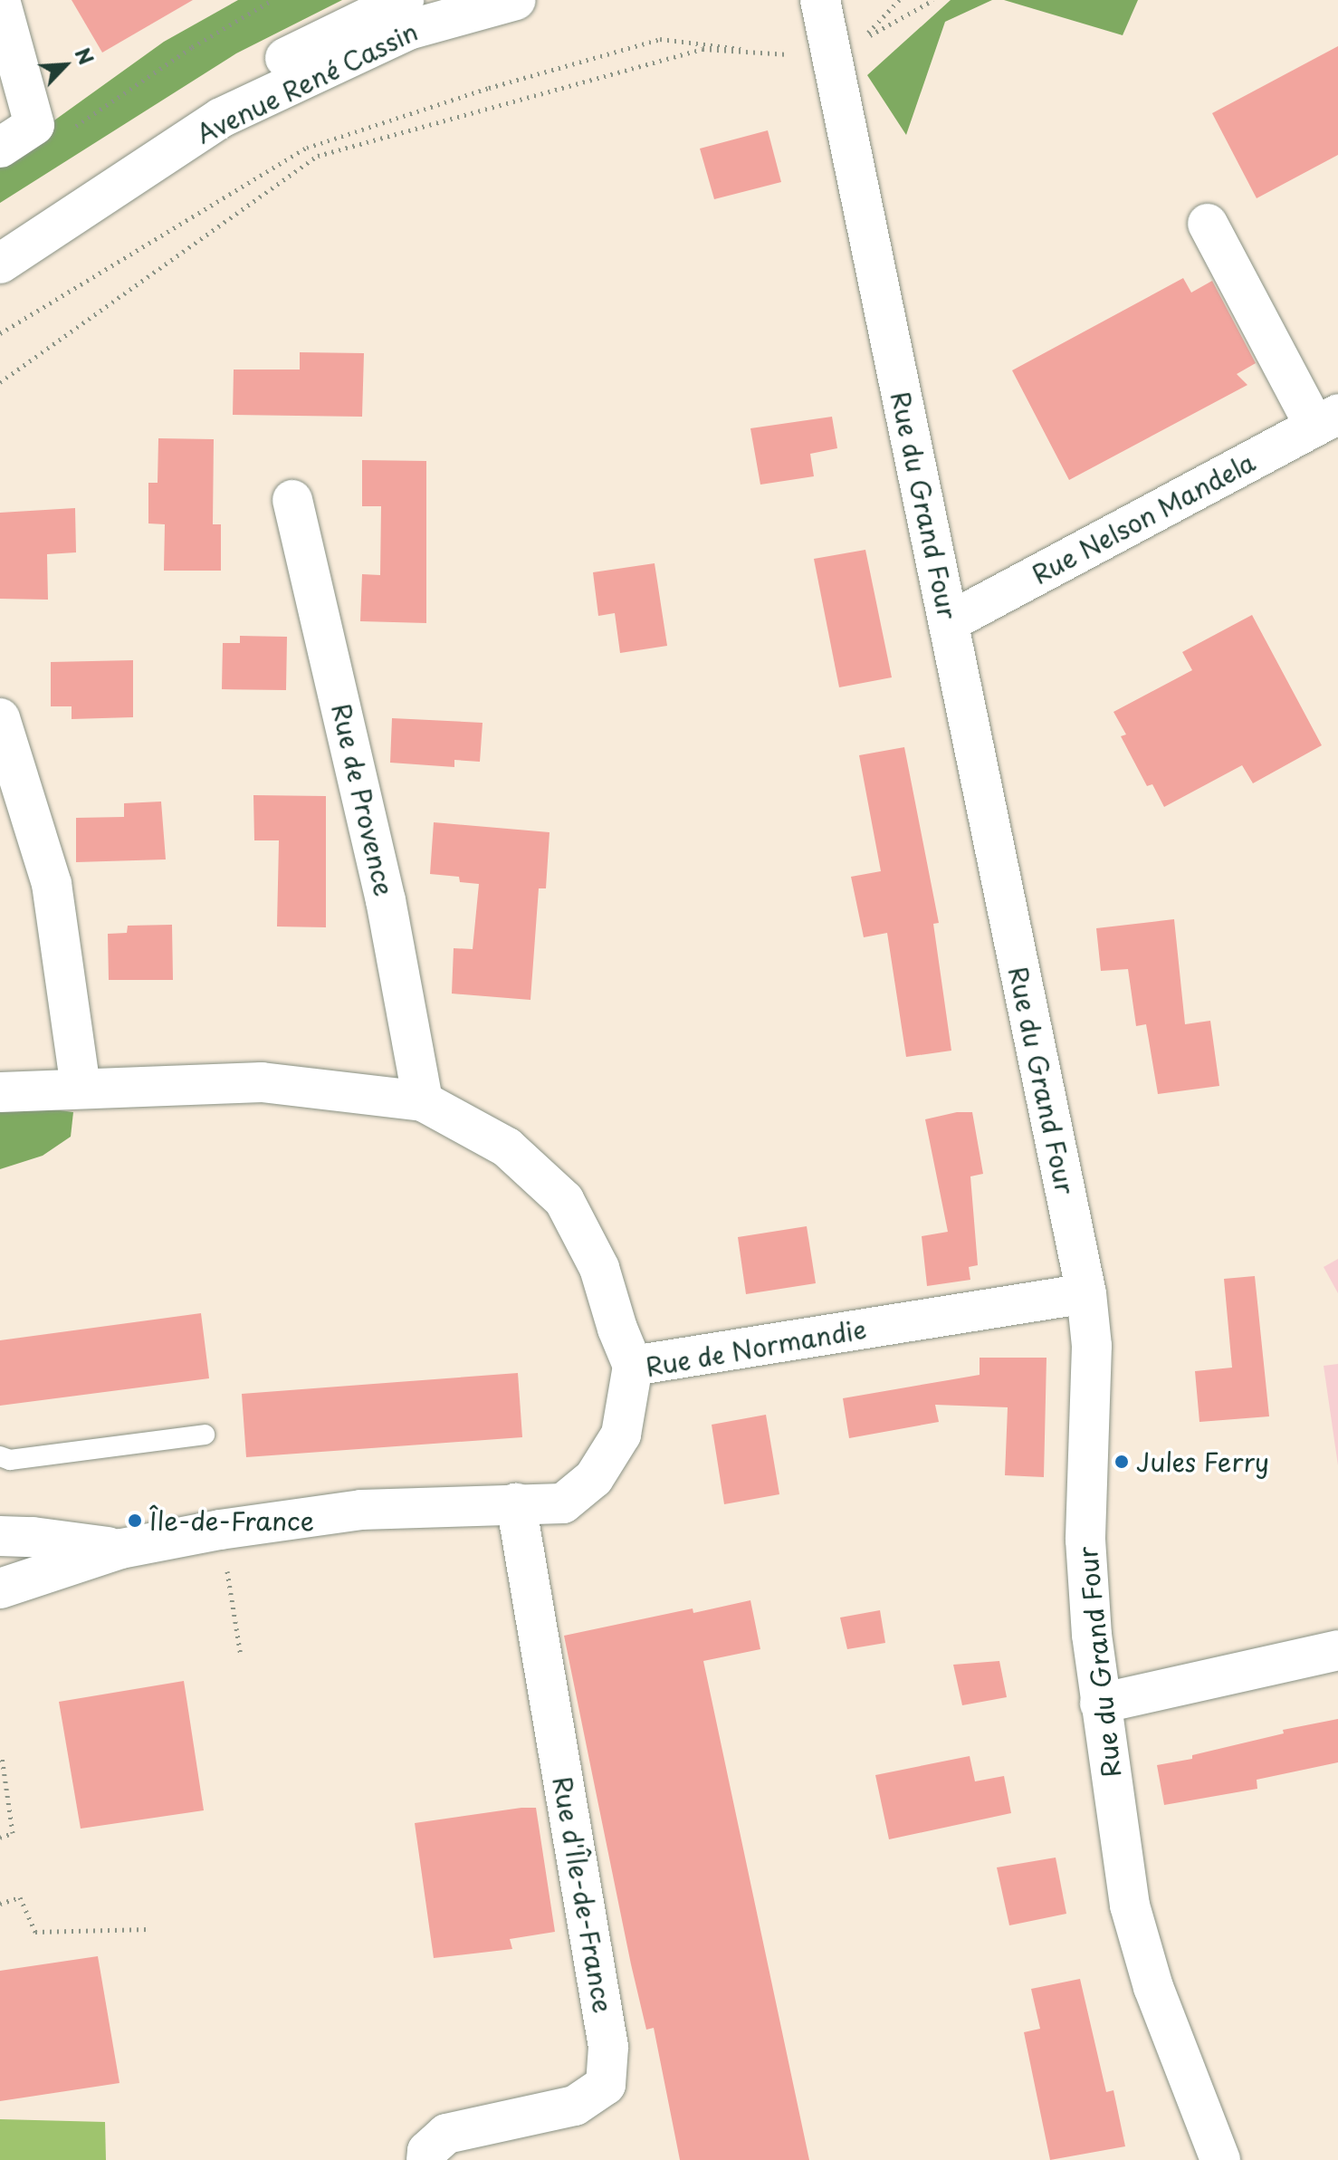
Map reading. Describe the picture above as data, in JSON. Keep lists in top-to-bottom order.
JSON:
{
  "streets": {
    "street": [
      "Avenue René Cassin",
      "Rue du Grand Four",
      "Rue Nelson Mandela",
      "Rue de Provence",
      "Rue de Normandie",
      "Rue d'Île-de-France"
    ]
  },
  "crossings": [
    ["Rue du Grand Four", "Rue Nelson Mandela"],
    ["Rue du Grand Four", "Rue de Normandie"],
    ["Rue de Normandie", "Rue d'Île-de-France"]
  ],
  "places": ["Jules Ferry", "Île-de-France"],
  "north": "top right"
}
